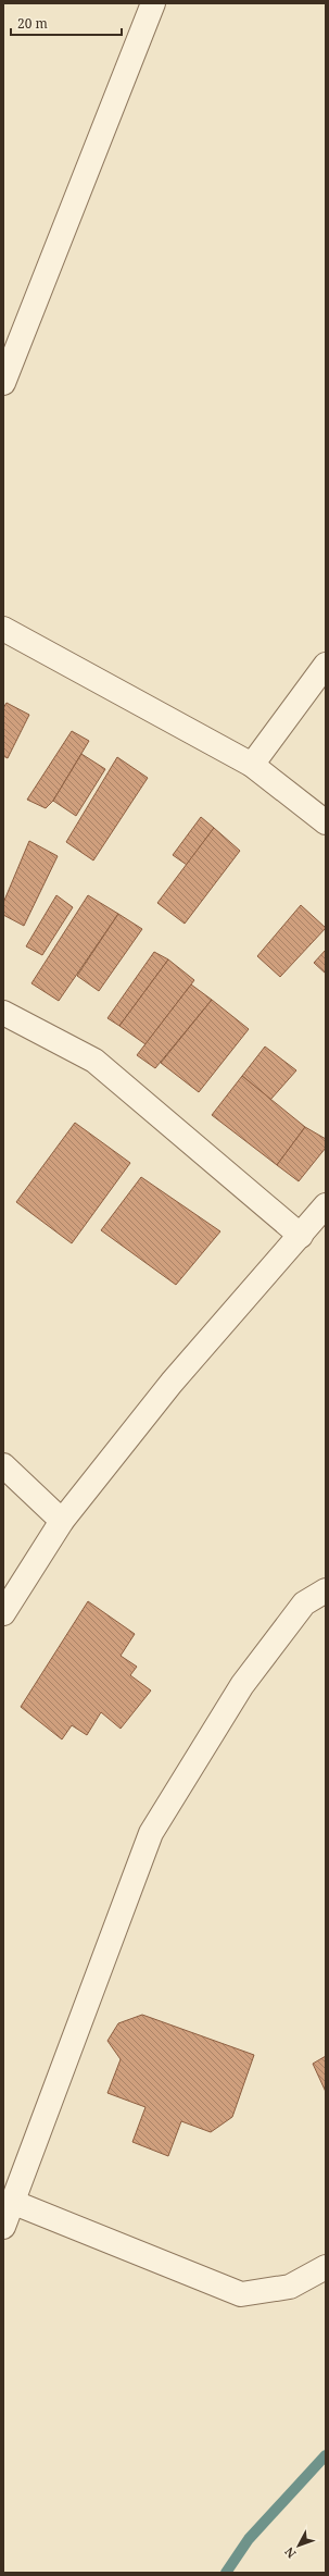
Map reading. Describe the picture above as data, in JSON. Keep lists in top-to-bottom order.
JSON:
{
  "scale_bar": "20 m",
  "north": "bottom left"
}
